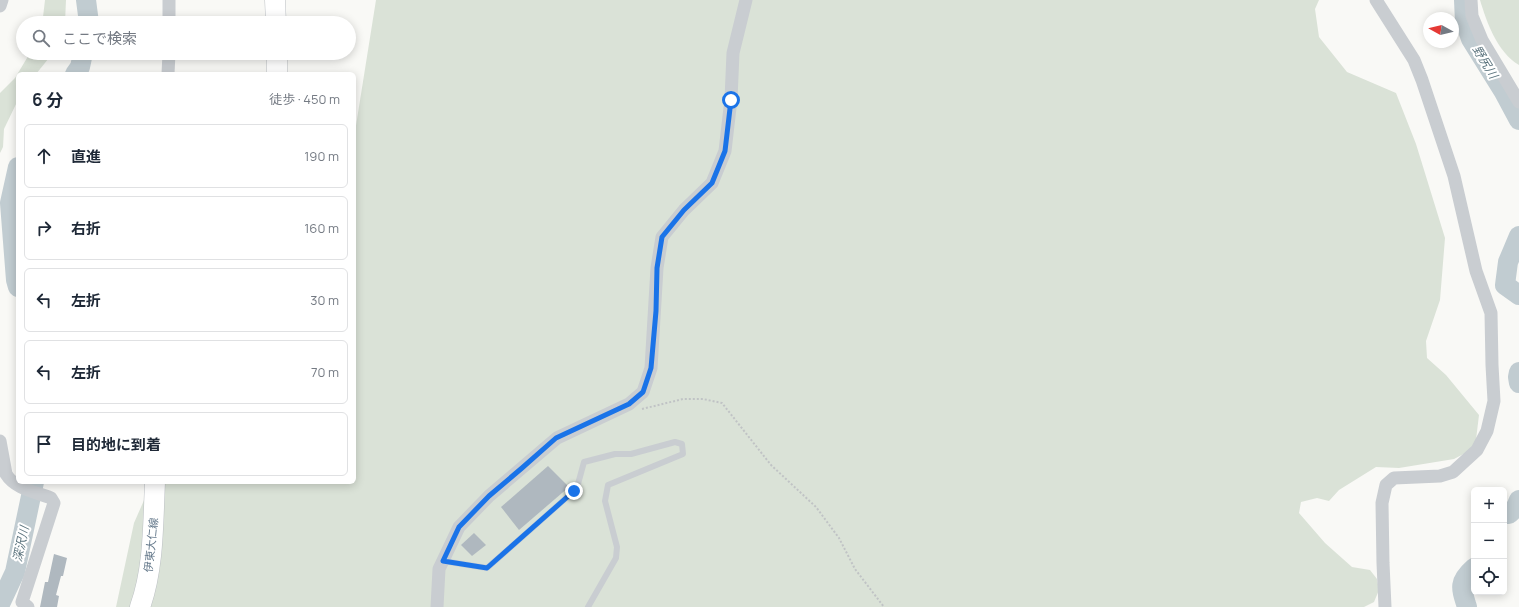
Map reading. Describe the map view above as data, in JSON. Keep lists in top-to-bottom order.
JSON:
{
  "streets": {
    "main road": ["伊東大仁線"]
  },
  "water": ["野尻川", "深沢川"],
  "north": "left",
  "page": {
    "search": "ここで検索",
    "heading": ["6 分", "徒歩 · 450 m"],
    "list": [
      ["直進", "190 m"],
      ["右折", "160 m"],
      ["左折", "30 m"],
      ["左折", "70 m"],
      "目的地に到着"
    ],
    "map_buttons": ["+", "−"]
  }
}
